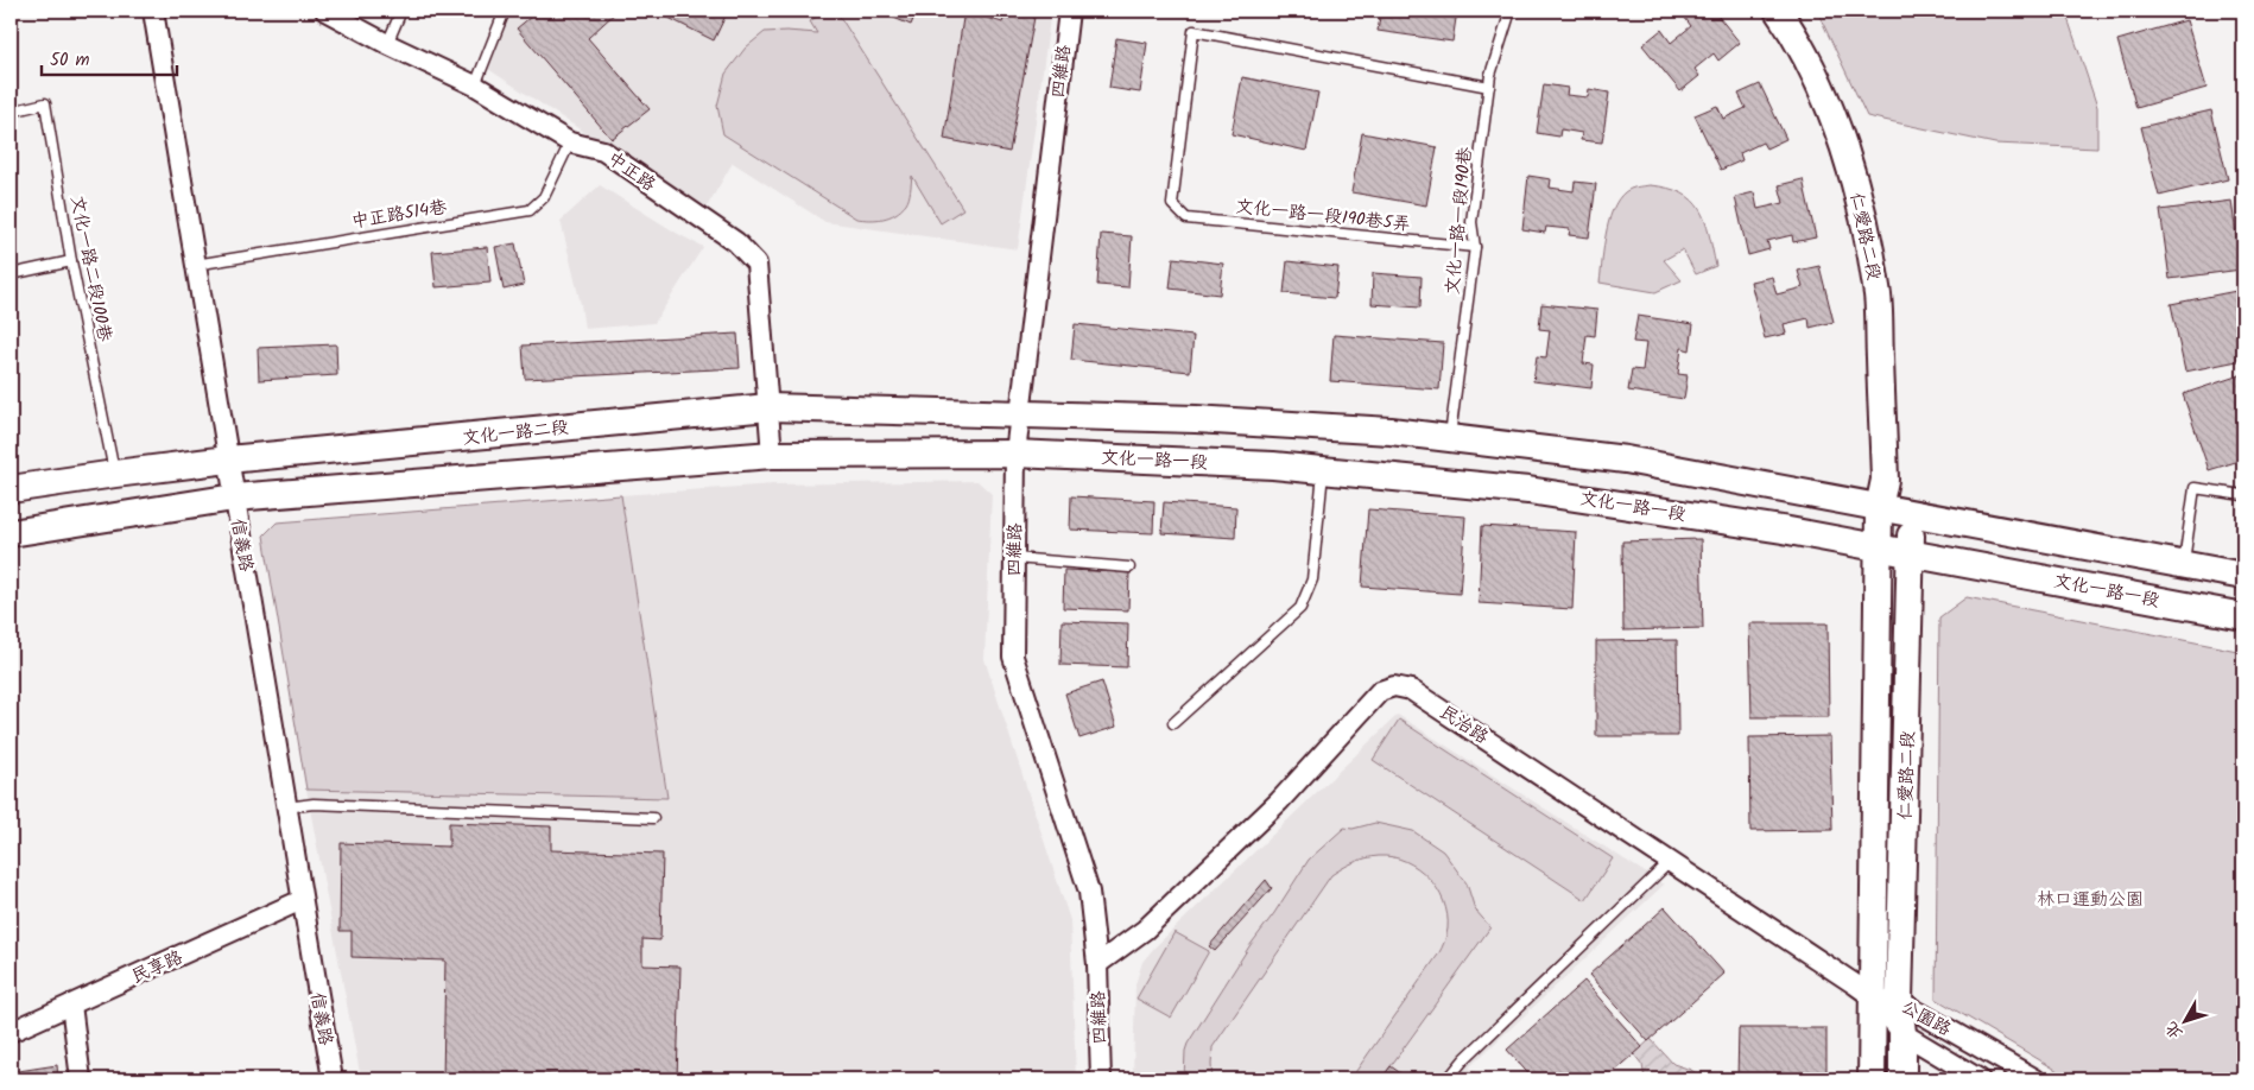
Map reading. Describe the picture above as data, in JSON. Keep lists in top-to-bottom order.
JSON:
{
  "streets": {
    "main road": ["仁愛路二段", "文化一路二段", "文化一路一段"],
    "street": [
      "四維路",
      "中正路",
      "信義路",
      "民治路",
      "民享路",
      "公園路"
    ],
    "lane": [
      "中正路514巷",
      "文化一路一段190巷5弄",
      "文化一路一段190巷",
      "文化一路二段100巷"
    ]
  },
  "crossings": [
    ["四維路", "文化一路二段"],
    ["四維路", "文化一路一段"],
    ["四維路", "民治路"],
    ["中正路", "中正路514巷"],
    ["中正路", "文化一路二段"],
    ["中正路514巷", "信義路"],
    ["文化一路一段190巷5弄", "文化一路一段190巷"],
    ["仁愛路二段", "文化一路一段"],
    ["仁愛路二段", "民治路"],
    ["仁愛路二段", "公園路"],
    ["文化一路二段100巷", "文化一路二段"],
    ["文化一路二段", "信義路"],
    ["信義路", "民享路"],
    ["民治路", "公園路"]
  ],
  "parks": ["林口運動公園"],
  "scale_bar": "50 m",
  "north": "bottom left"
}
